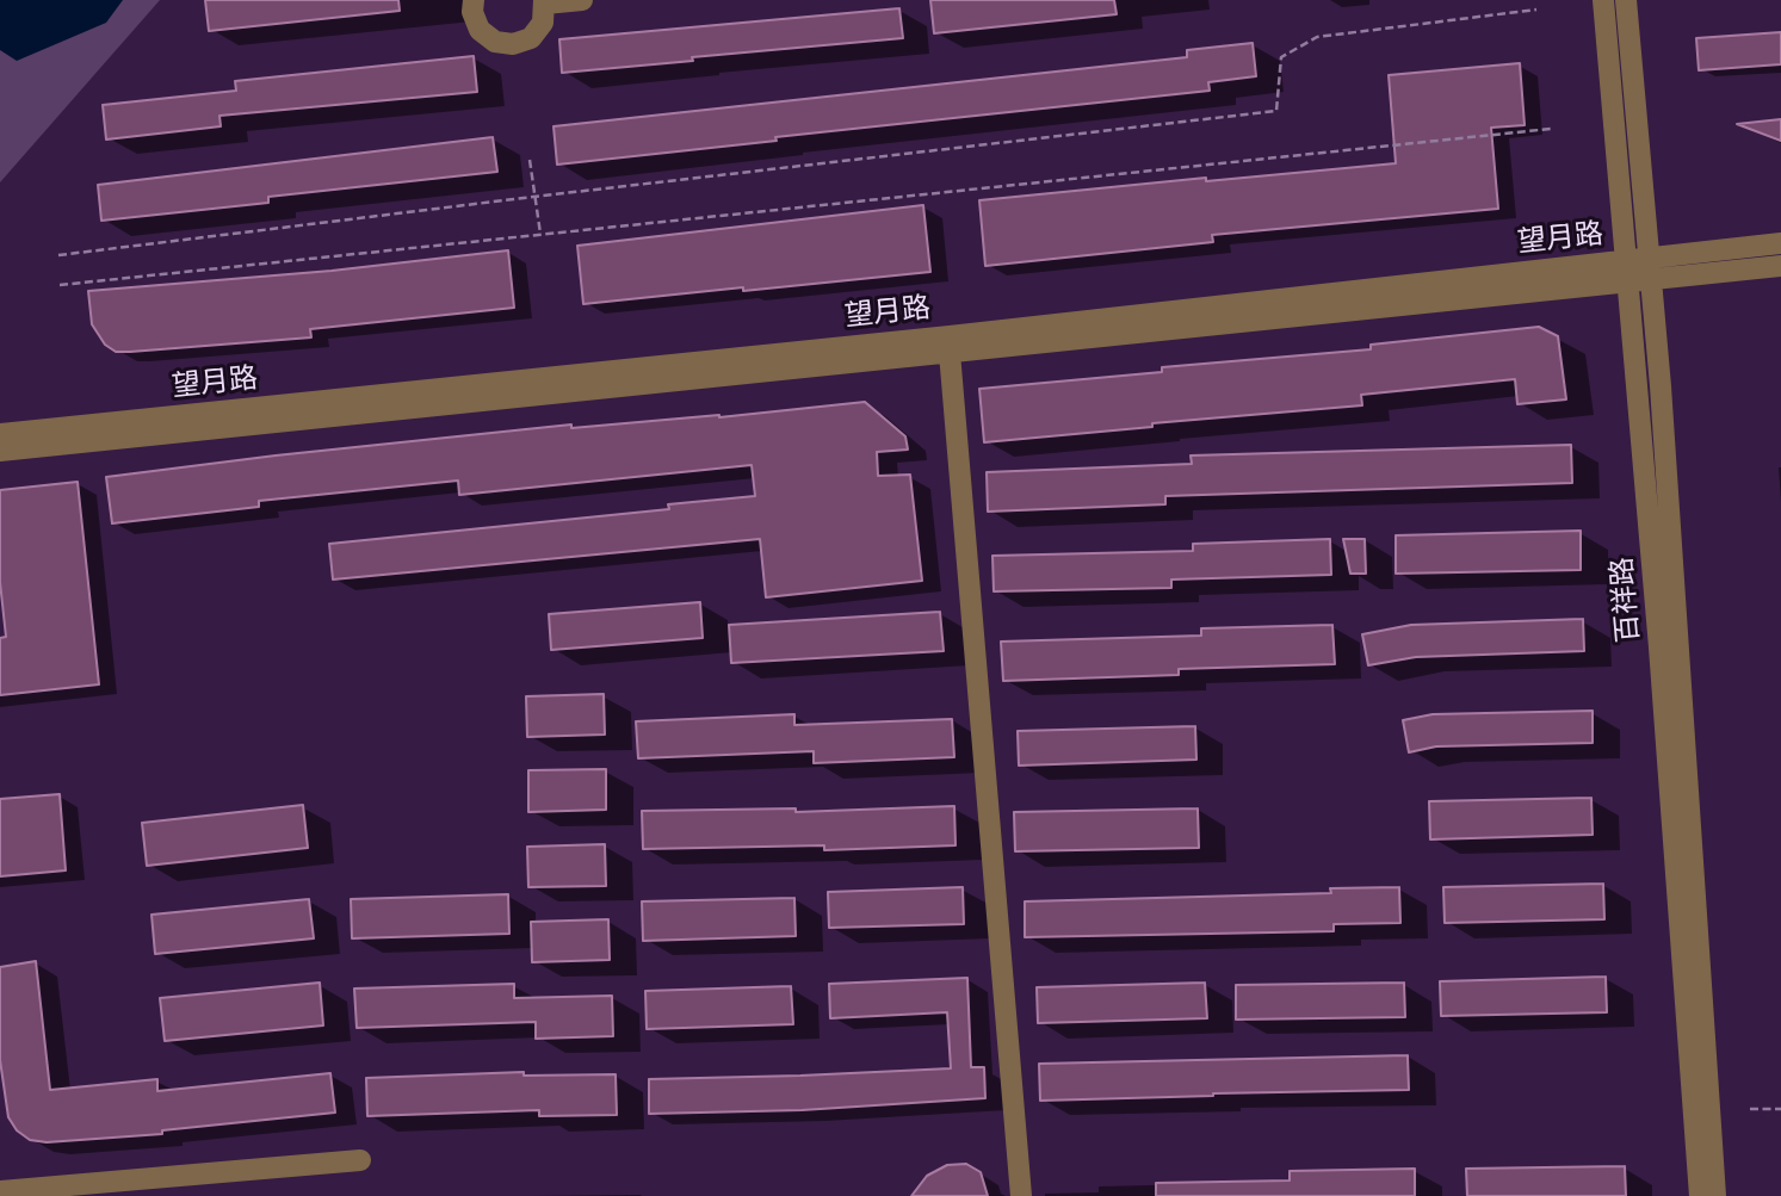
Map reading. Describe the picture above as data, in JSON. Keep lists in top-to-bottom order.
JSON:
{
  "streets": {
    "street": ["望月路", "百祥路"]
  },
  "crossings": [
    ["望月路", "百祥路"]
  ]
}
